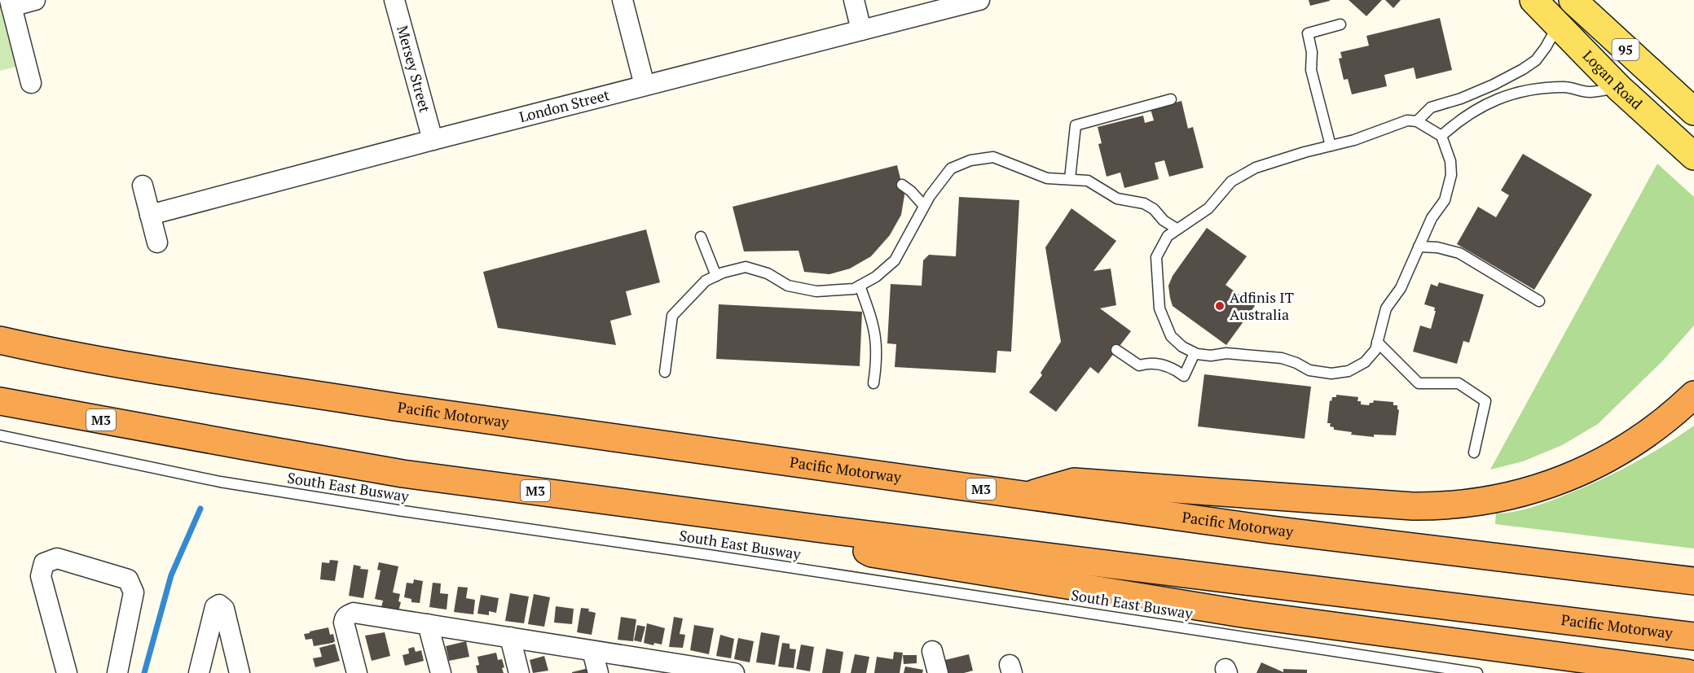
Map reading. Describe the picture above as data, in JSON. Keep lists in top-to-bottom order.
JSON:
{
  "streets": {
    "highway": ["Pacific Motorway", "M3"],
    "main road": ["95", "Logan Road"],
    "street": ["Mersey Street", "London Street"],
    "lane": ["South East Busway"]
  },
  "crossings": [
    ["Mersey Street", "London Street"]
  ],
  "places": ["Adfinis IT Australia"]
}
